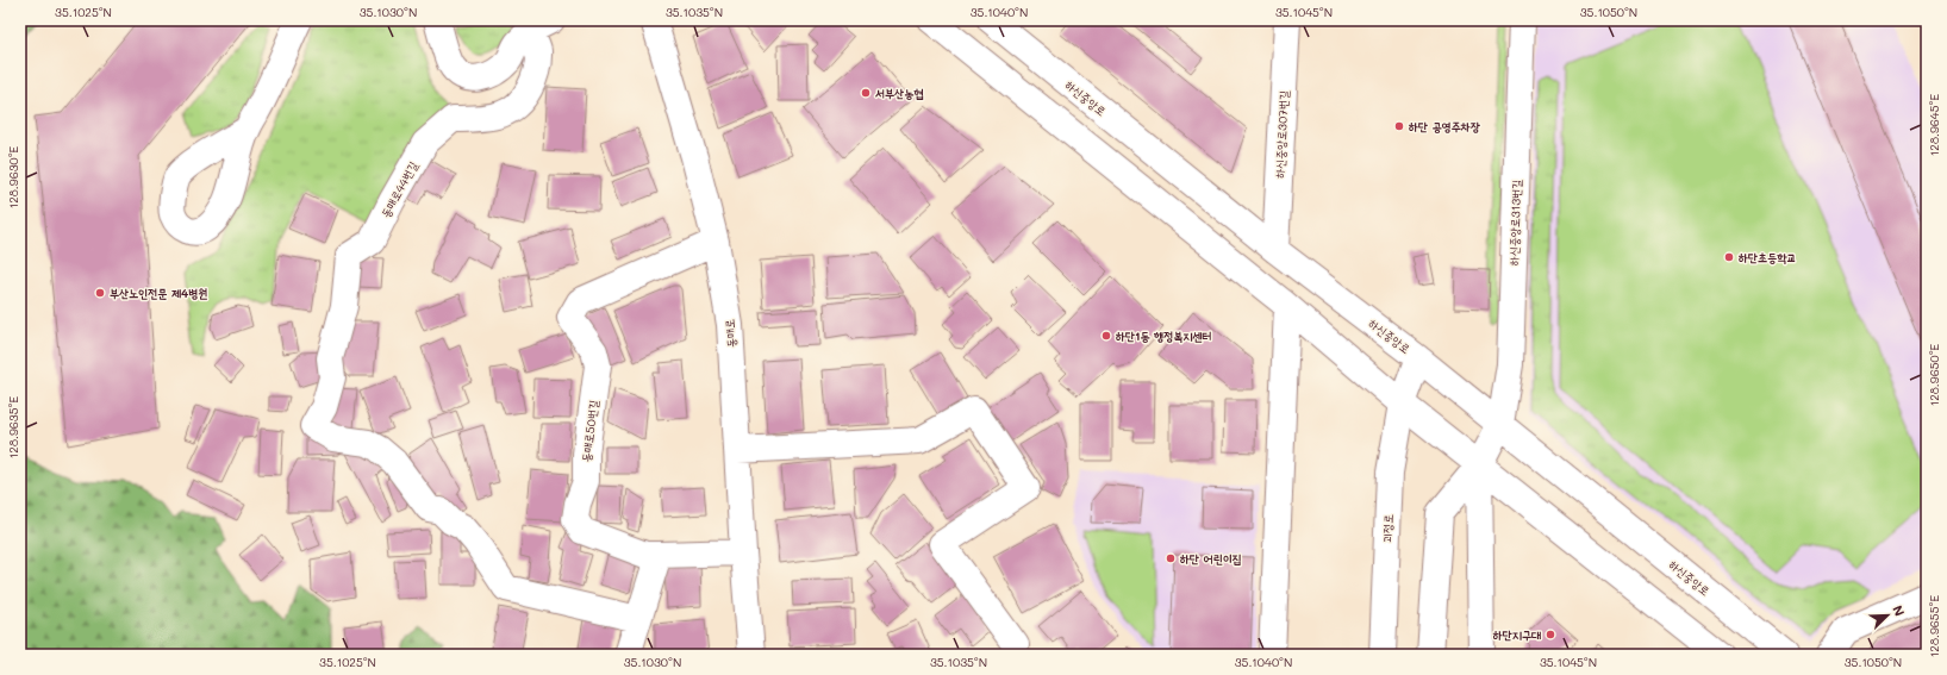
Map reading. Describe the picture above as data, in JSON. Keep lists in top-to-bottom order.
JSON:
{
  "streets": {
    "street": [
      "하신중앙로",
      "하신중앙로307번길",
      "동매로44번길",
      "하신중앙로313번길",
      "동매로",
      "동매로50번길",
      "괴정로"
    ]
  },
  "crossings": [
    ["하신중앙로", "하신중앙로307번길"],
    ["하신중앙로", "하신중앙로313번길"],
    ["하신중앙로", "괴정로"],
    ["동매로", "동매로50번길"]
  ],
  "places": [
    "서부산농협",
    "하단 공영주차장",
    "하단초등학교",
    "부산노인전문 제4병원",
    "하단1동 행정복지센터",
    "하단 어린이집",
    "하단지구대"
  ],
  "north": "top right",
  "coordinates": [
    "35.1025°N",
    "35.1030°N",
    "35.1035°N",
    "35.1040°N",
    "35.1045°N",
    "35.1050°N",
    "128.9645°E",
    "128.9630°E",
    "128.9650°E",
    "128.9635°E",
    "128.9655°E"
  ]
}
